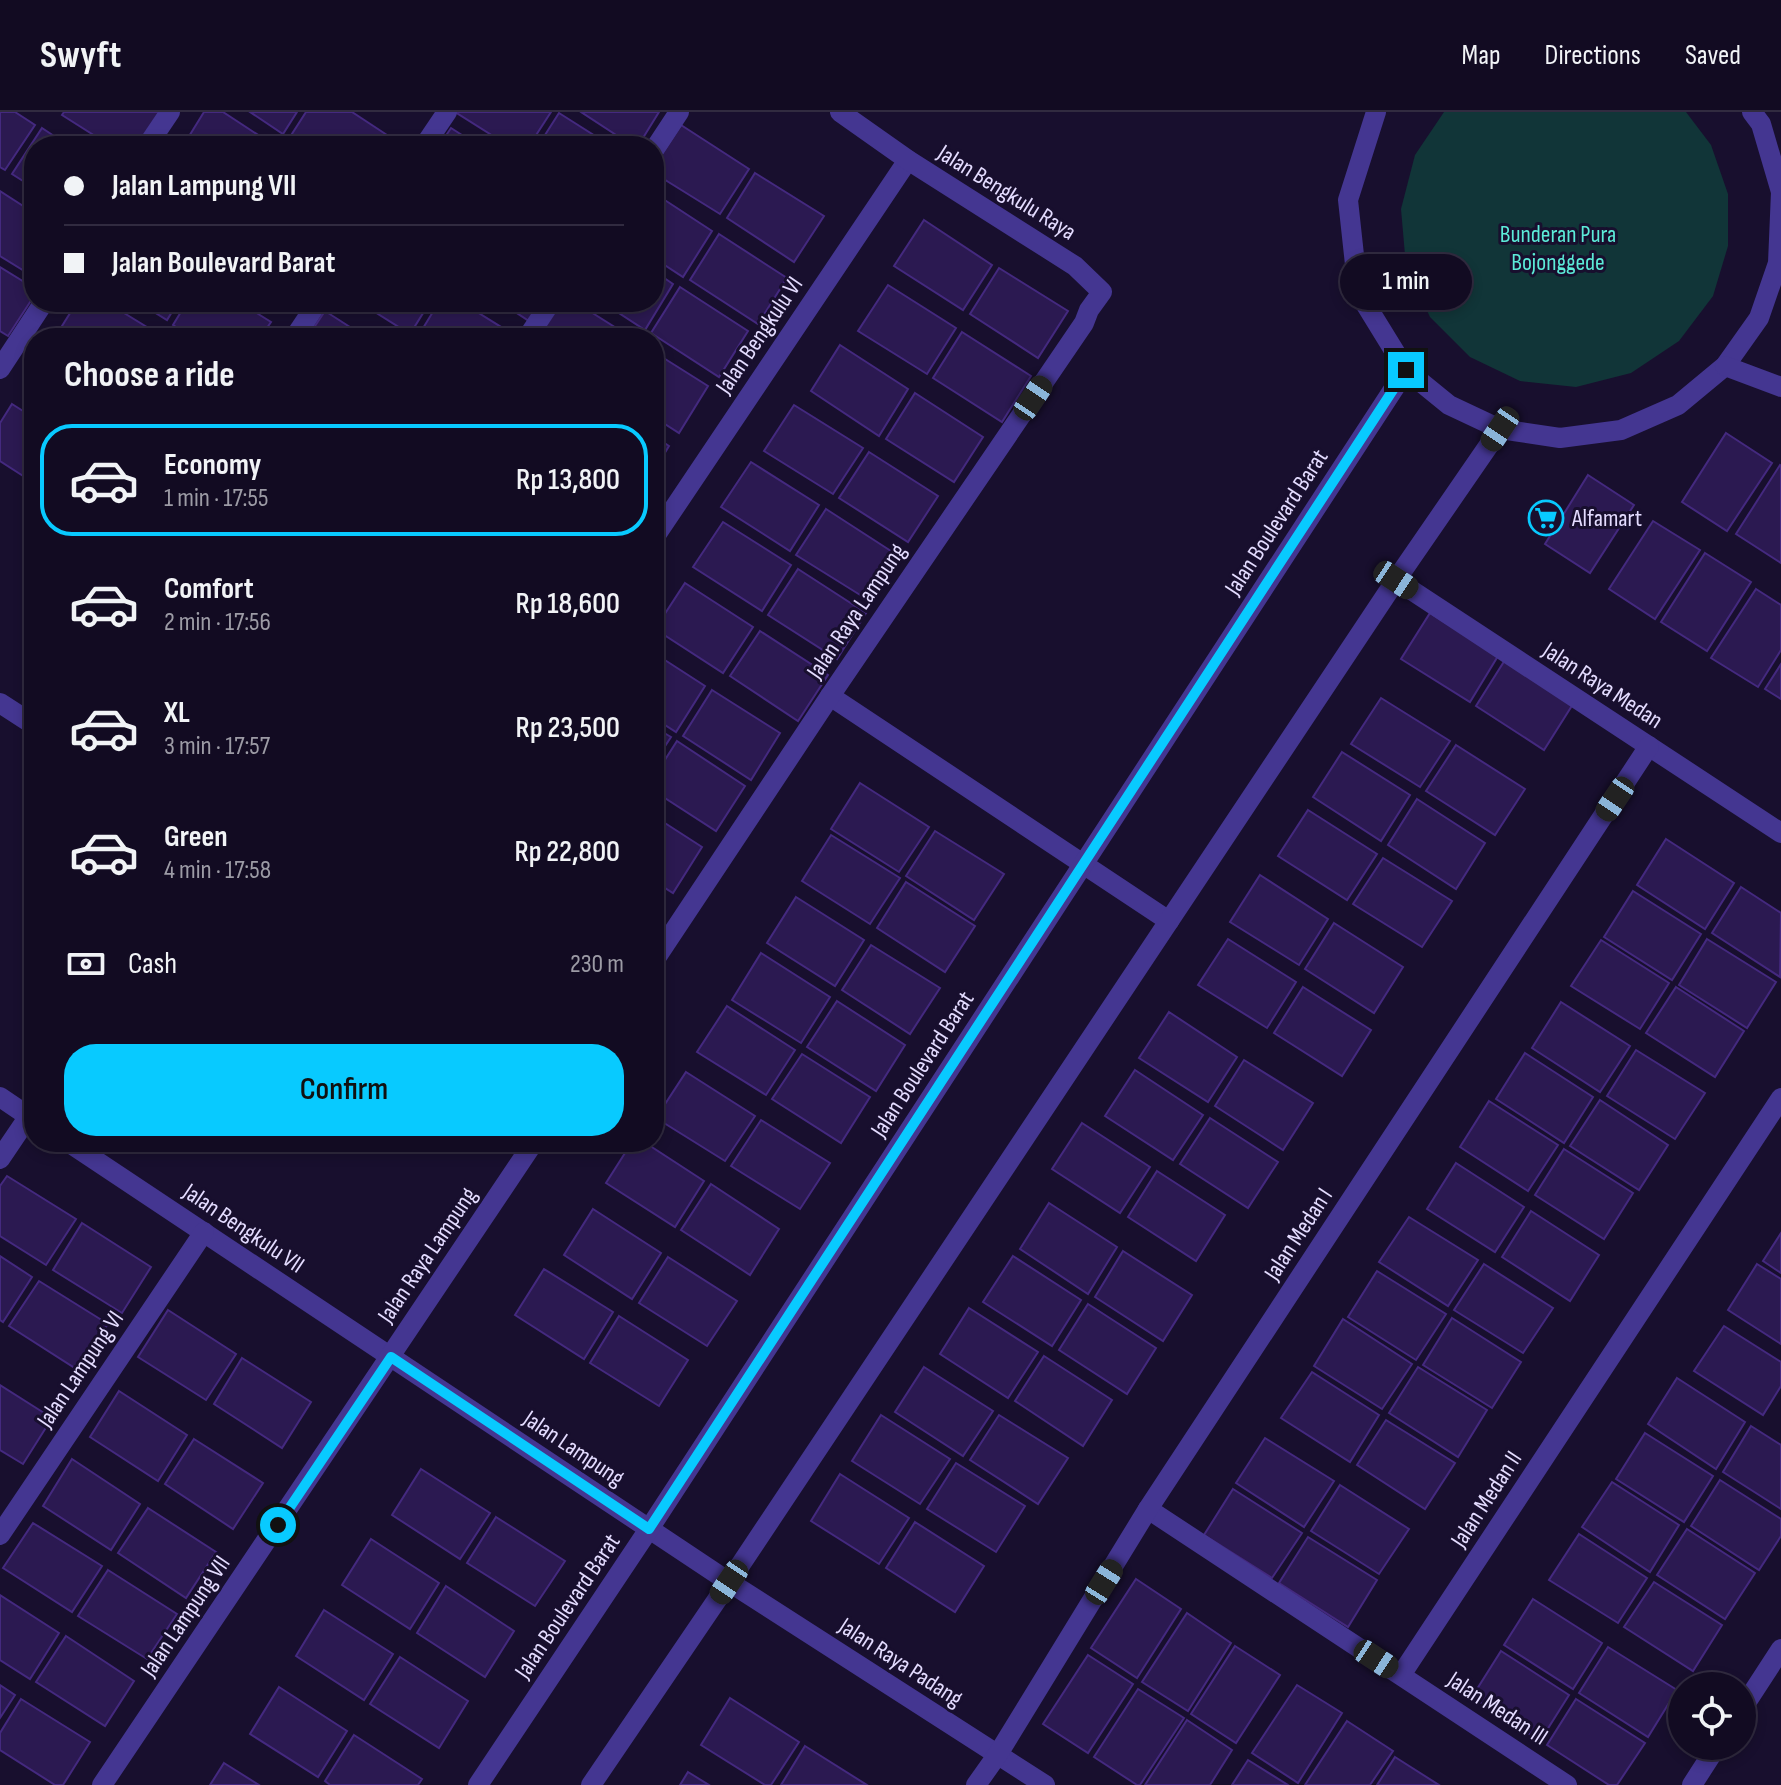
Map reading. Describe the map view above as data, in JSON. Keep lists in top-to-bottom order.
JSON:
{
  "streets": {
    "street": [
      "Jalan Bengkulu Raya",
      "Jalan Bengkulu VI",
      "Jalan Boulevard Barat",
      "Jalan Raya Lampung",
      "Jalan Raya Medan",
      "Jalan Bengkulu VII",
      "Jalan Medan I",
      "Jalan Lampung VI",
      "Jalan Lampung",
      "Jalan Medan II",
      "Jalan Lampung VII",
      "Jalan Raya Padang",
      "Jalan Medan III"
    ]
  },
  "crossings": [
    ["Jalan Bengkulu Raya", "Jalan Bengkulu VI"],
    ["Jalan Bengkulu Raya", "Jalan Raya Lampung"],
    ["Jalan Boulevard Barat", "Jalan Lampung"],
    ["Jalan Raya Lampung", "Jalan Bengkulu VII"],
    ["Jalan Raya Lampung", "Jalan Lampung"],
    ["Jalan Raya Lampung", "Jalan Lampung VII"],
    ["Jalan Raya Medan", "Jalan Medan I"],
    ["Jalan Bengkulu VII", "Jalan Lampung VI"],
    ["Jalan Bengkulu VII", "Jalan Lampung"],
    ["Jalan Bengkulu VII", "Jalan Lampung VII"],
    ["Jalan Medan I", "Jalan Raya Padang"],
    ["Jalan Lampung", "Jalan Lampung VII"],
    ["Jalan Lampung", "Jalan Raya Padang"],
    ["Jalan Medan II", "Jalan Medan III"]
  ],
  "parks": ["Bunderan Pura Bojonggede"],
  "places": {
    "supermarket": ["Alfamart"]
  },
  "page": {
    "header": "Swyft",
    "nav": ["Map", "Directions", "Saved"],
    "banner": ["Jalan Lampung VII", "Jalan Boulevard Barat"],
    "bubble": "1 min",
    "heading": "Choose a ride",
    "list": [
      {
        "name": "Economy",
        "note": "1 min · 17:55",
        "value": "Rp 13,800"
      },
      {
        "name": "Comfort",
        "note": "2 min · 17:56",
        "value": "Rp 18,600"
      },
      {
        "name": "XL",
        "note": "3 min · 17:57",
        "value": "Rp 23,500"
      },
      {
        "name": "Green",
        "note": "4 min · 17:58",
        "value": "Rp 22,800"
      }
    ],
    "pay": ["Cash", "230 m"],
    "buttons": "Confirm"
  }
}
